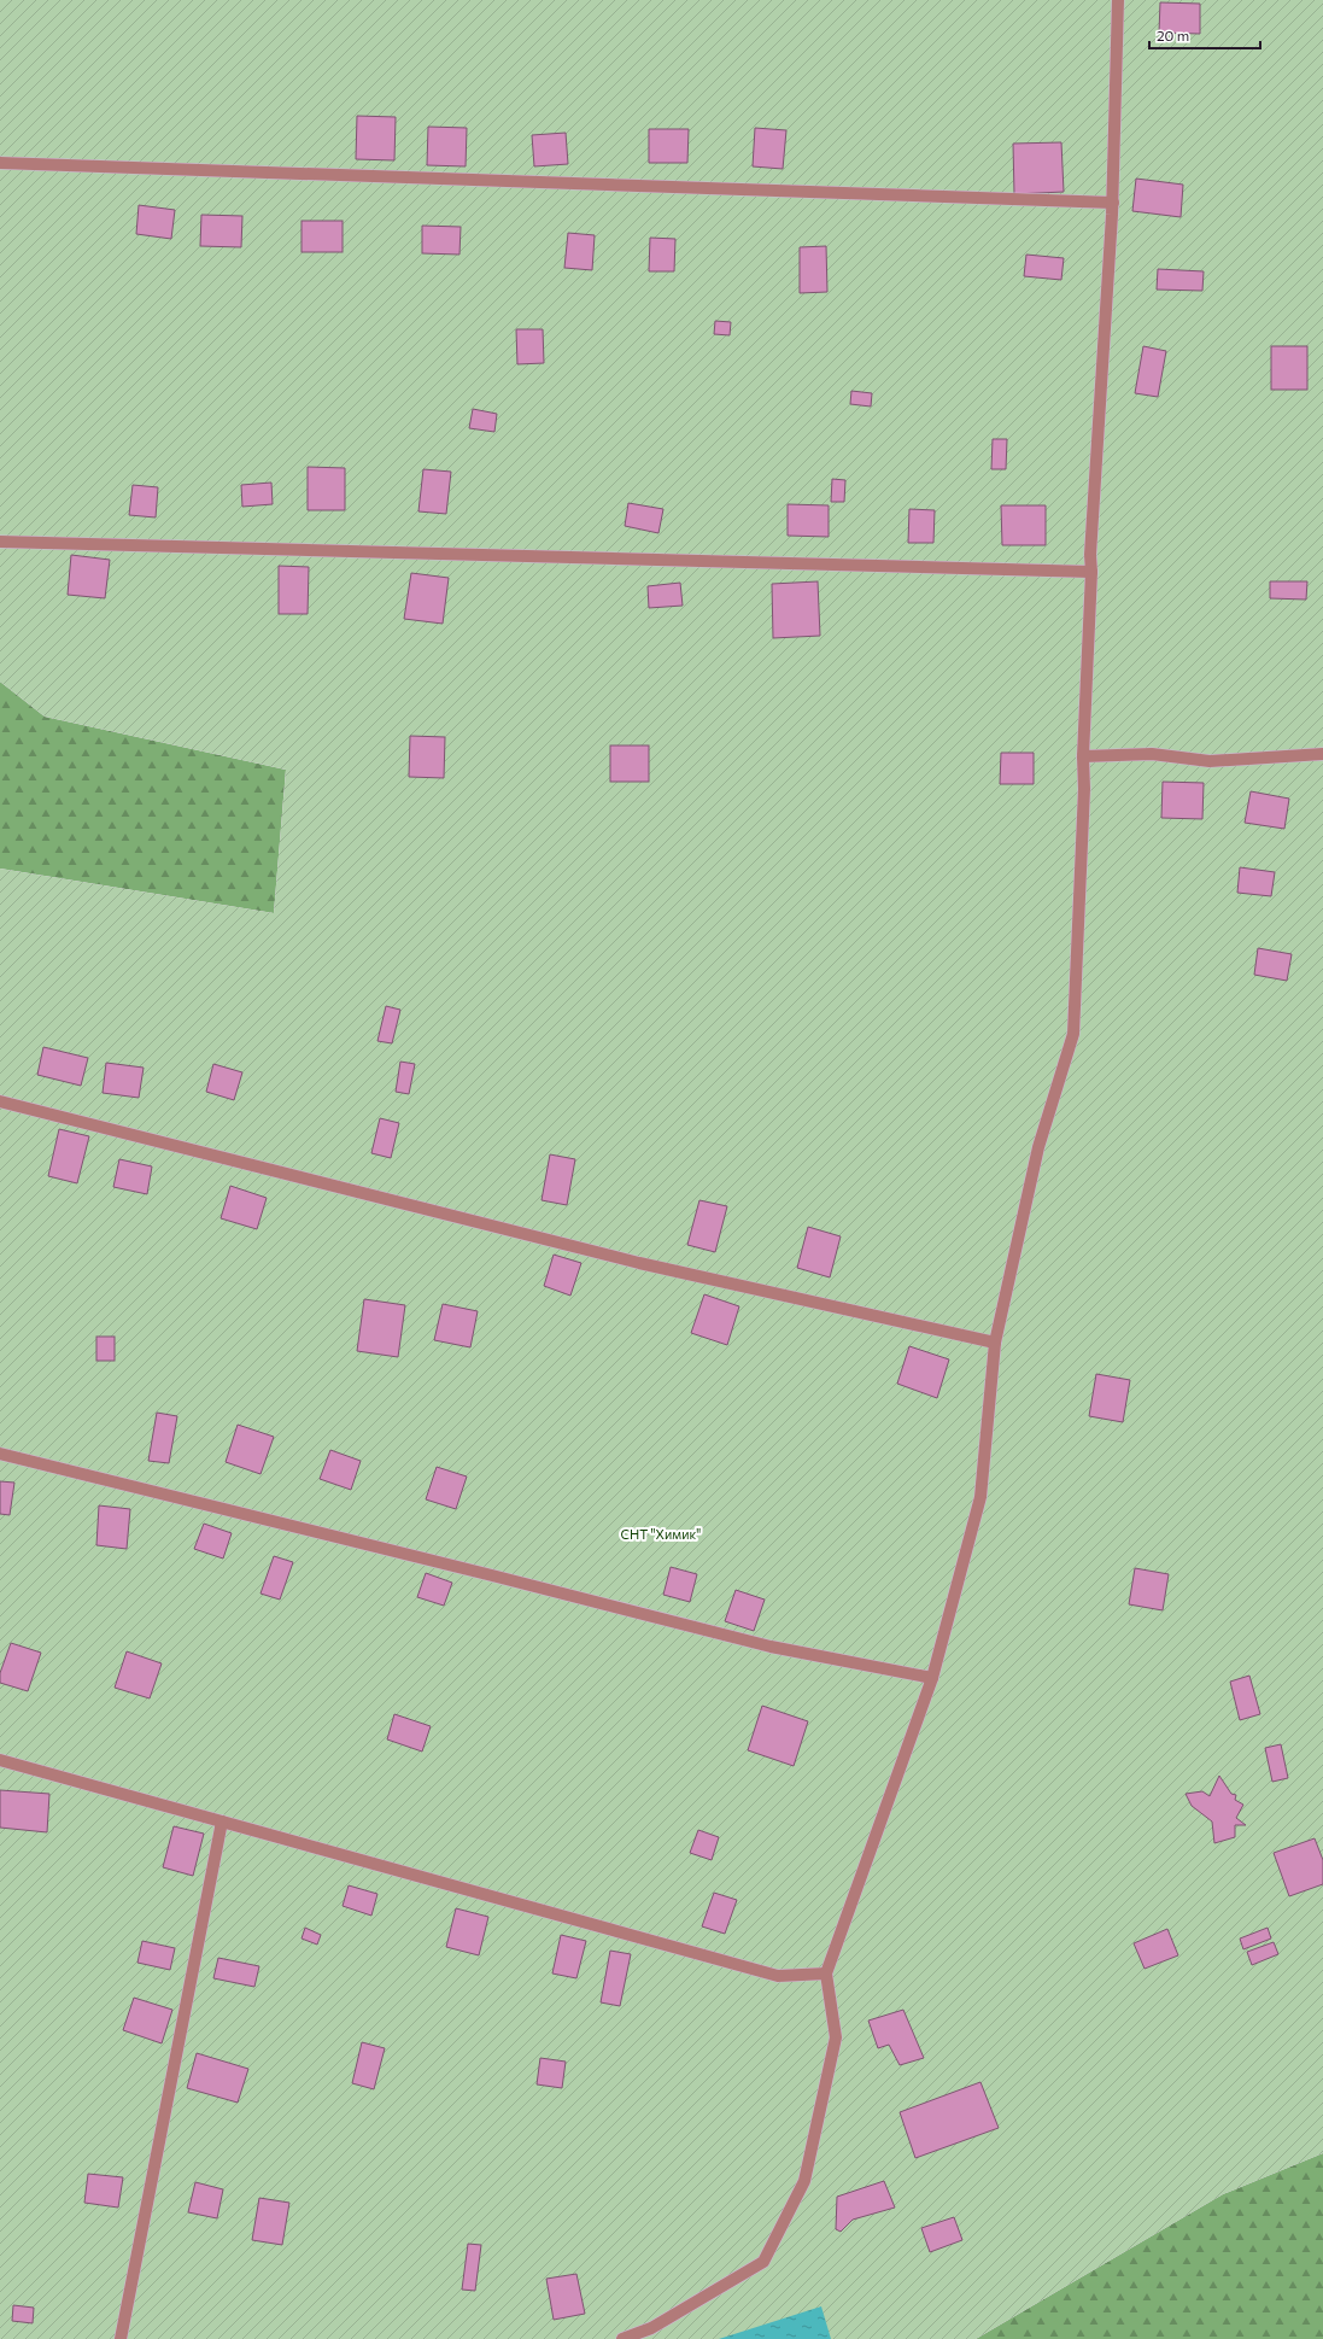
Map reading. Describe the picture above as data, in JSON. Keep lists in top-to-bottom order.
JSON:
{
  "parks": ["СНТ \"Химик\""],
  "scale_bar": "20 m"
}
